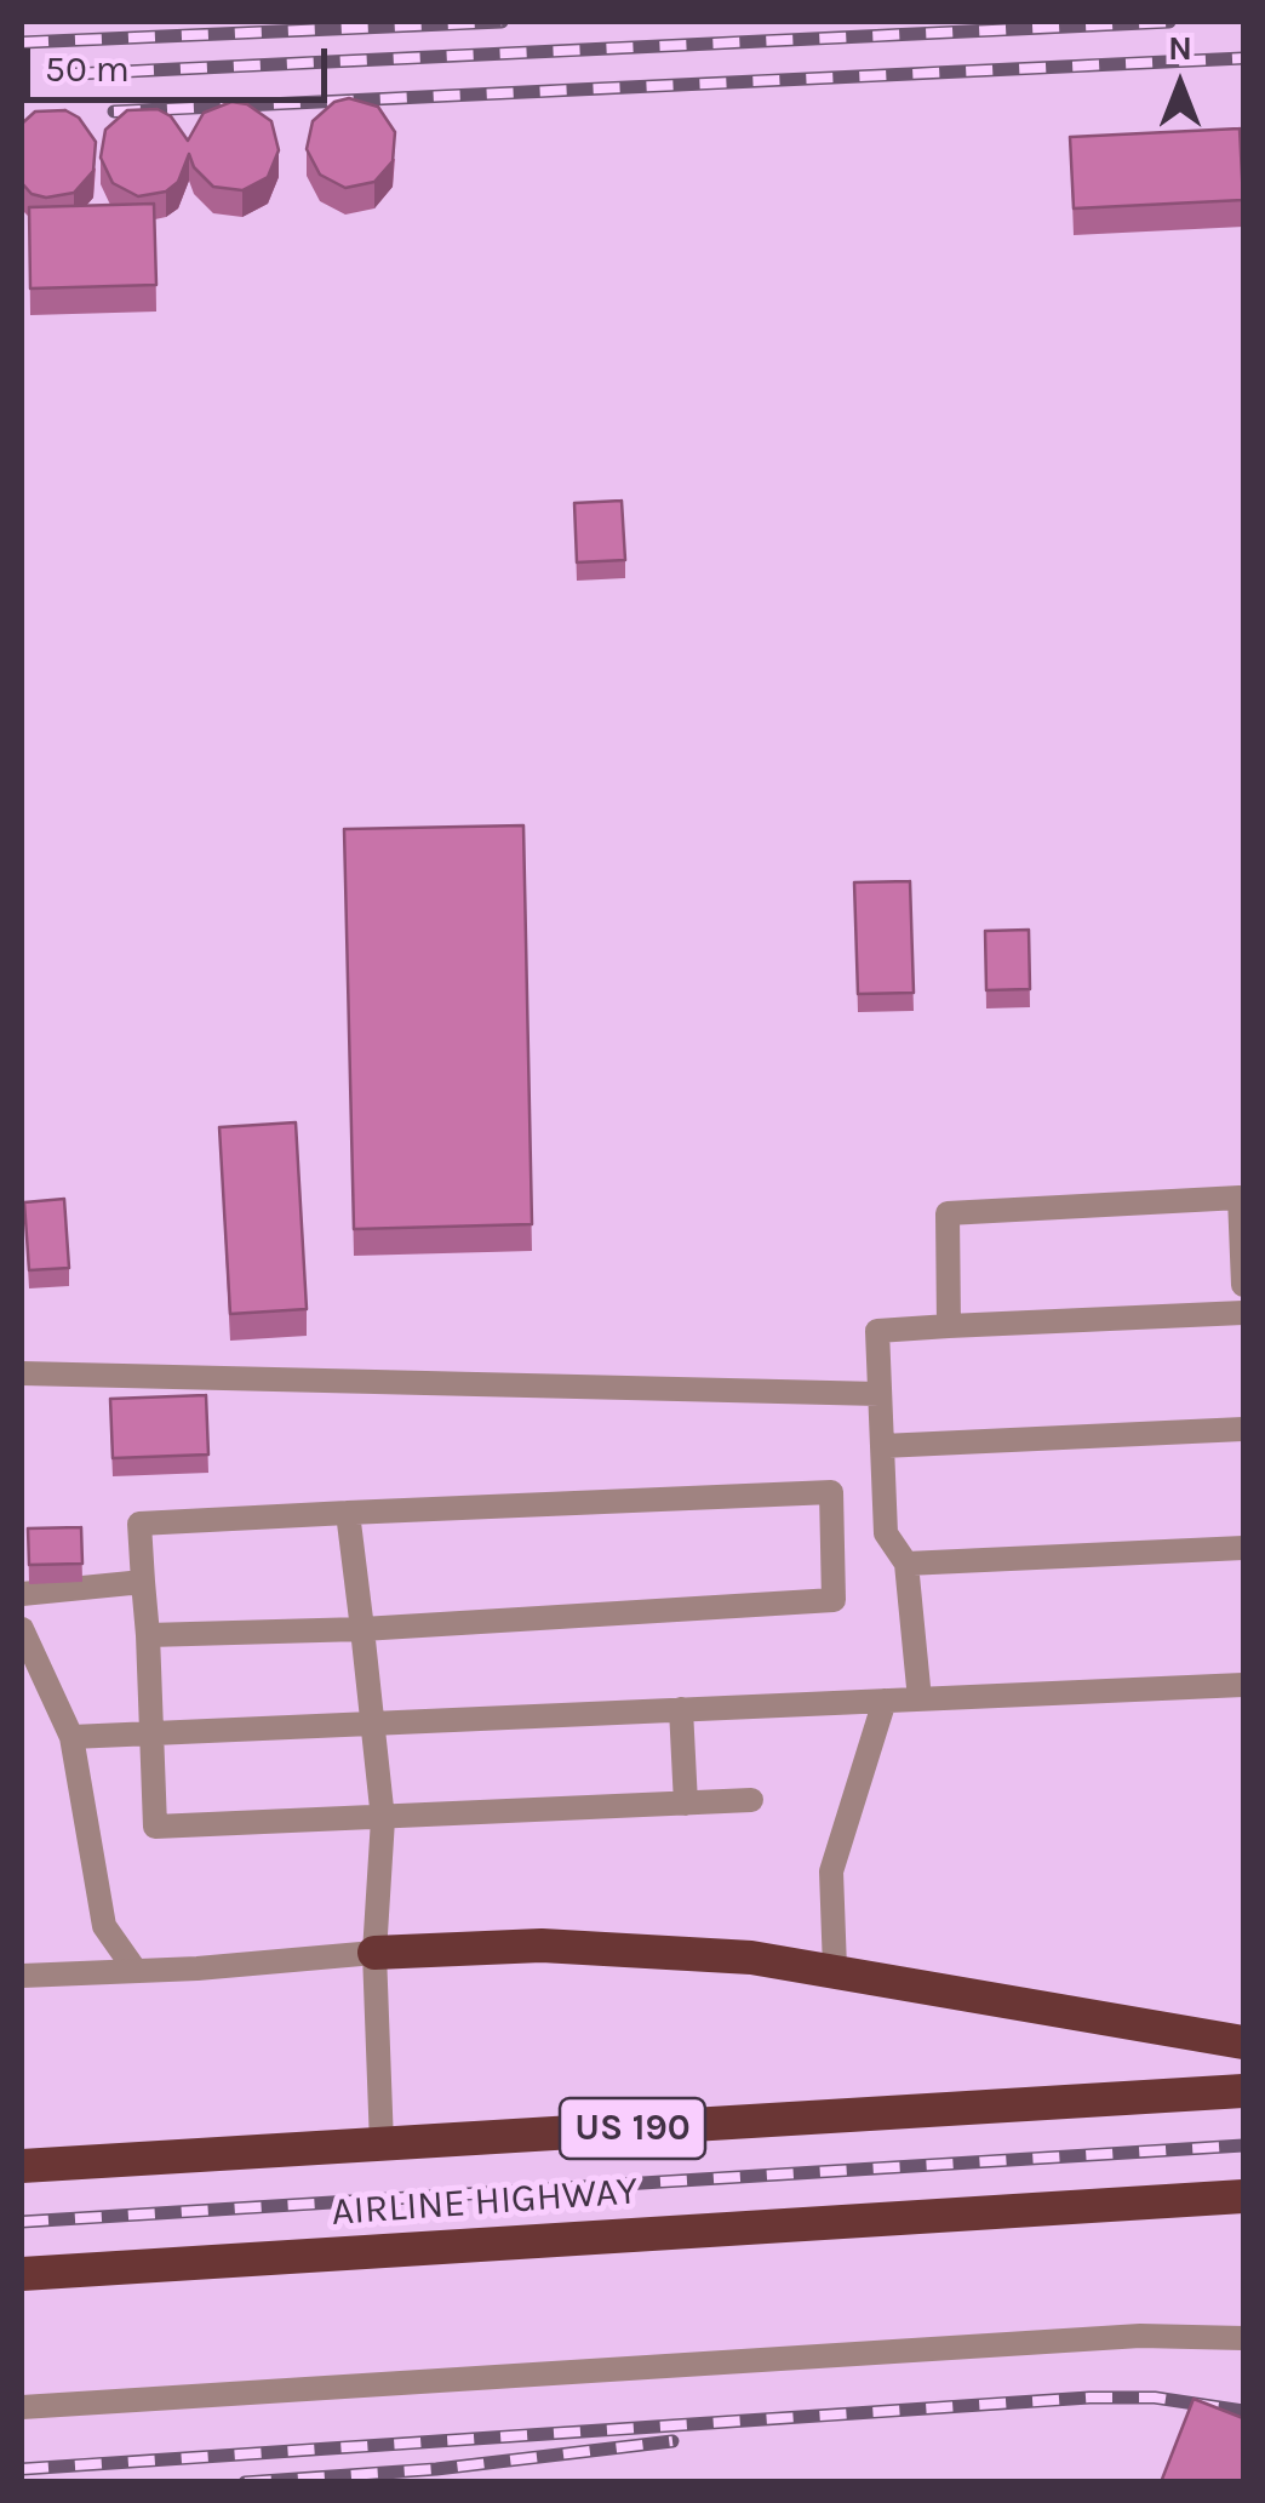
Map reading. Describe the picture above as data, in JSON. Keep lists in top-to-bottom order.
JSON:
{
  "streets": {
    "highway": ["US 190", "AIRLINE HIGHWAY"]
  },
  "scale_bar": "50 m",
  "north": "top"
}
